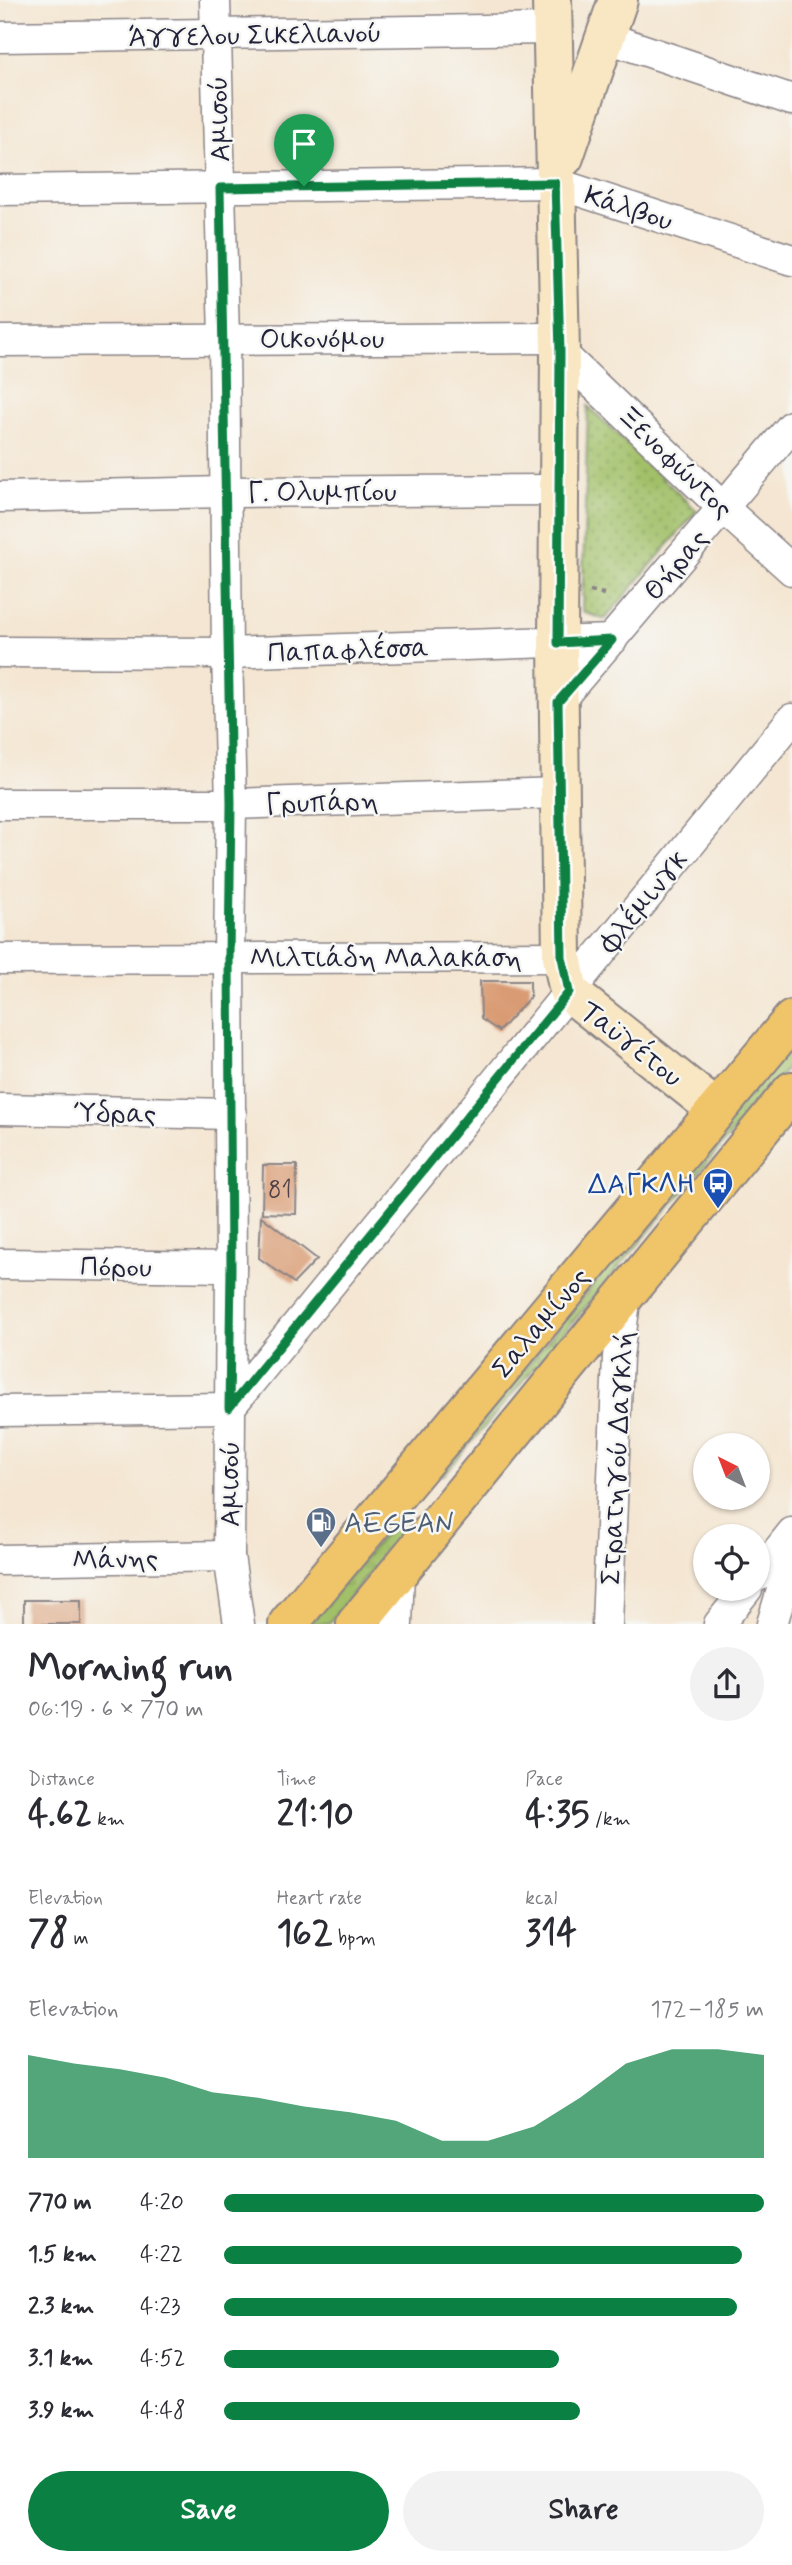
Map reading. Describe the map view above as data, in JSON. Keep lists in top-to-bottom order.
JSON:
{
  "streets": {
    "main road": ["Σαλαμίνος"],
    "street": [
      "Άγγελου Σικελιανού",
      "Αμισού",
      "Κάλβου",
      "Οικονόμου",
      "Ξενοφώντος",
      "Γ. Ολυμπίου",
      "Θήρας",
      "Παπαφλέσσα",
      "Γρυπάρη",
      "Φλέμινγκ",
      "Μιλτιάδη Μαλακάση",
      "Ταϋγέτου",
      "Ύδρας",
      "Πόρου",
      "Στρατηγού Δαγκλή",
      "Μάνης"
    ]
  },
  "crossings": [
    ["Άγγελου Σικελιανού", "Αμισού"],
    ["Αμισού", "Κάλβου"],
    ["Αμισού", "Οικονόμου"],
    ["Αμισού", "Γ. Ολυμπίου"],
    ["Αμισού", "Παπαφλέσσα"],
    ["Αμισού", "Γρυπάρη"],
    ["Αμισού", "Φλέμινγκ"],
    ["Αμισού", "Μιλτιάδη Μαλακάση"],
    ["Αμισού", "Ύδρας"],
    ["Αμισού", "Πόρου"],
    ["Αμισού", "Μάνης"],
    ["Οικονόμου", "Ξενοφώντος"],
    ["Ξενοφώντος", "Θήρας"],
    ["Θήρας", "Παπαφλέσσα"],
    ["Φλέμινγκ", "Μιλτιάδη Μαλακάση"],
    ["Φλέμινγκ", "Ταϋγέτου"],
    ["Μιλτιάδη Μαλακάση", "Ταϋγέτου"],
    ["Ταϋγέτου", "Σαλαμίνος"],
    ["Σαλαμίνος", "Στρατηγού Δαγκλή"]
  ],
  "places": {
    "bus stop": ["ΔΑΓΚΛΗ"],
    "fuel station": ["AEGEAN"]
  },
  "house_numbers": ["81"],
  "north": "top left",
  "page": {
    "heading": ["Morning run", "06:19 · 6 × 770 m"],
    "stats": [
      ["Distance", "4.62 km"],
      ["Time", "21:10"],
      ["Pace", "4:35 /km"],
      ["Elevation", "78 m"],
      ["Heart rate", "162 bpm"],
      ["kcal", "314"]
    ],
    "chart": ["Elevation", "172–185 m"],
    "list": [
      {
        "name": "770 m",
        "note": "4:20"
      },
      {
        "name": "1.5 km",
        "note": "4:22"
      },
      {
        "name": "2.3 km",
        "note": "4:23"
      },
      {
        "name": "3.1 km",
        "note": "4:52"
      },
      {
        "name": "3.9 km",
        "note": "4:48"
      }
    ],
    "buttons": ["Save", "Share"]
  }
}
